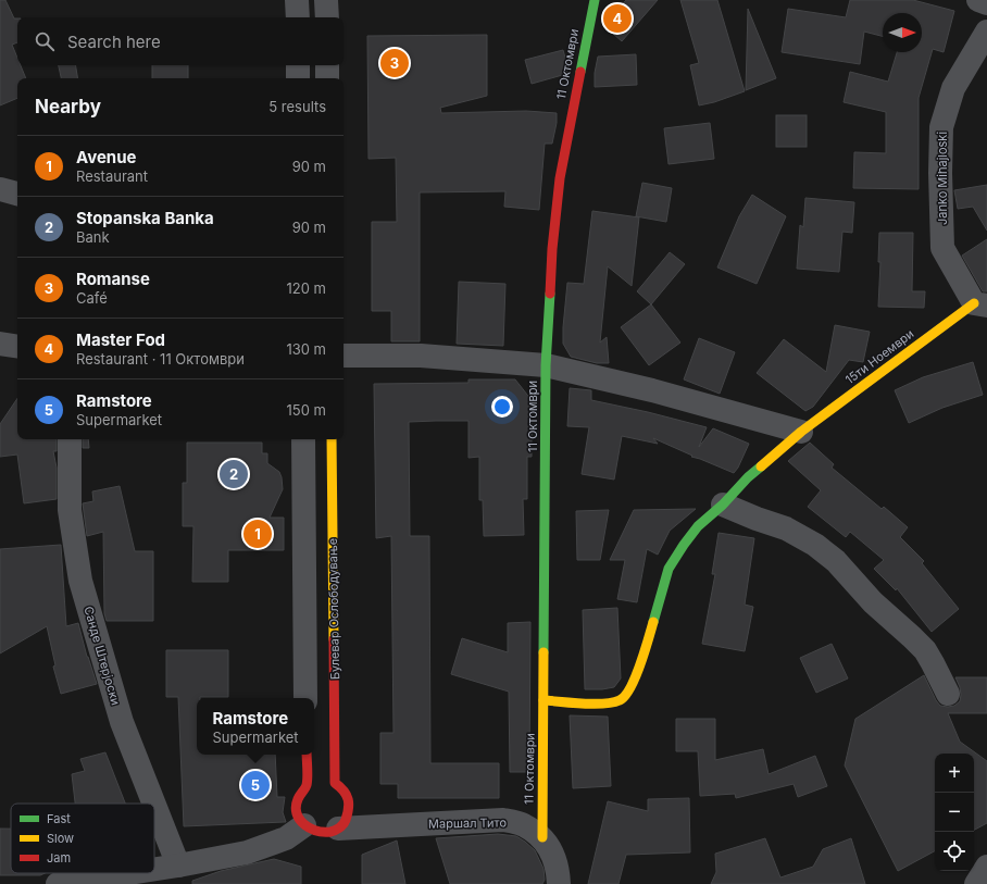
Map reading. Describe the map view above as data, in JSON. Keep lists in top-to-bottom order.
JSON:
{
  "streets": {
    "street": [
      "11 Октомври",
      "Janko Mihajloski",
      "15ти Ноември",
      "Булевар Ослободување",
      "Санде Штерјоски",
      "Маршал Тито"
    ]
  },
  "crossings": [
    ["11 Октомври", "15ти Ноември"],
    ["11 Октомври", "Маршал Тито"],
    ["Janko Mihajloski", "15ти Ноември"],
    ["Булевар Ослободување", "Маршал Тито"]
  ],
  "legend": ["Fast", "Slow", "Jam"],
  "north": "right",
  "page": {
    "pins": [
      "4",
      "3",
      "2",
      "1",
      "5"
    ],
    "search": "Search here",
    "heading": ["Nearby", "5 results"],
    "list": [
      {
        "mark": "1",
        "name": "Avenue",
        "note": "Restaurant",
        "value": "90 m"
      },
      {
        "mark": "2",
        "name": "Stopanska Banka",
        "note": "Bank",
        "value": "90 m"
      },
      {
        "mark": "3",
        "name": "Romanse",
        "note": "Café",
        "value": "120 m"
      },
      {
        "mark": "4",
        "name": "Master Fod",
        "note": "Restaurant · 11 Октомври",
        "value": "130 m"
      },
      {
        "mark": "5",
        "name": "Ramstore",
        "note": "Supermarket",
        "value": "150 m"
      }
    ],
    "popup": ["Ramstore", "Supermarket"],
    "map_buttons": ["+", "−"]
  }
}
